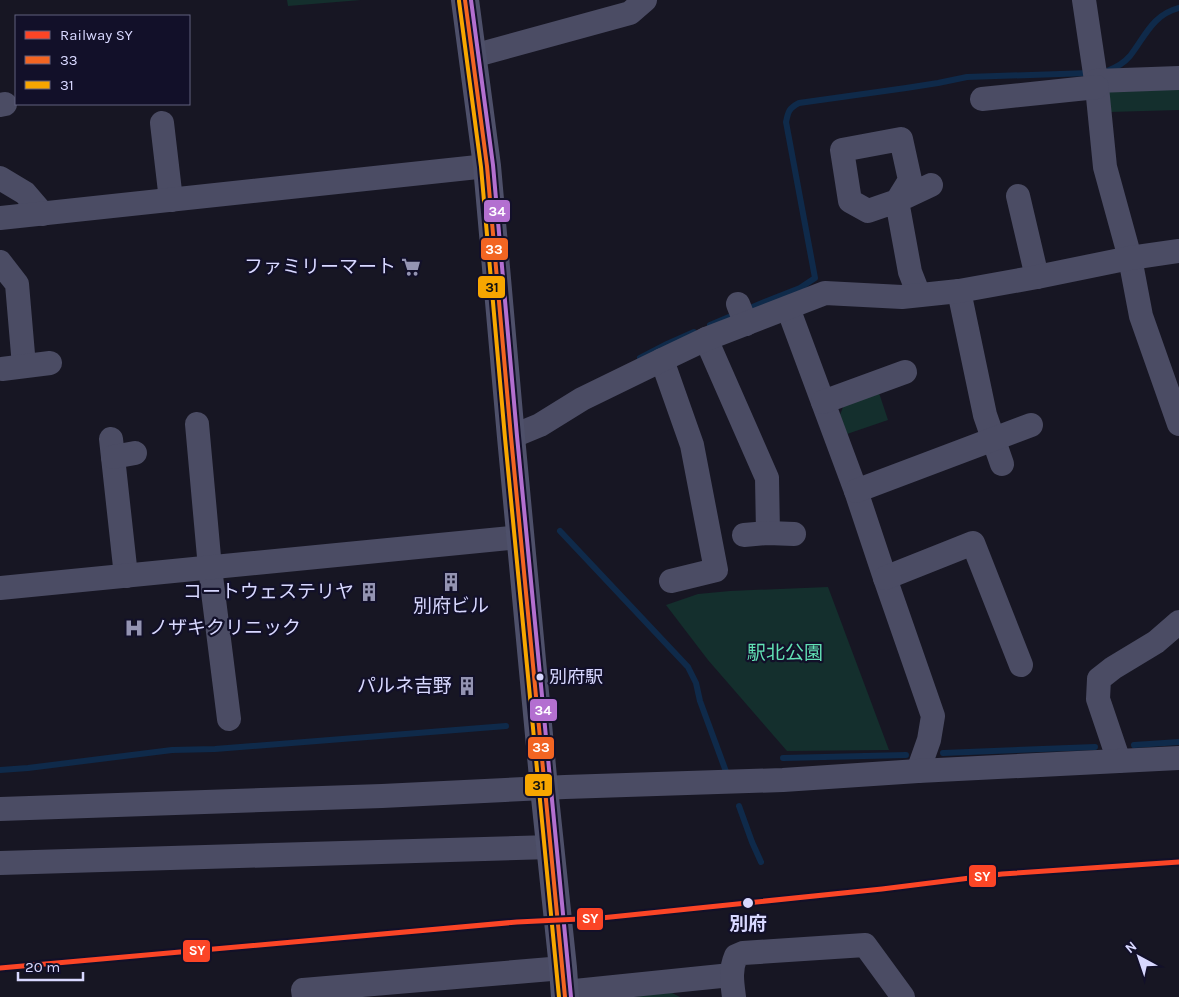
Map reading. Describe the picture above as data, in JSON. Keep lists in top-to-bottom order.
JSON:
{
  "parks": ["駅北公園"],
  "places": {
    "supermarket": ["ファミリーマート"],
    "building": ["別府ビル", "コートウェステリヤ", "パルネ吉野"],
    "hospital": ["ノザキクリニック"],
    "other": ["別府駅", "別府"]
  },
  "lines": [
    "transit line 33",
    "transit line 34",
    "transit line 31",
    "rail line SY"
  ],
  "legend": ["Railway SY", "33", "31"],
  "scale_bar": "20 m",
  "north": "top left"
}
